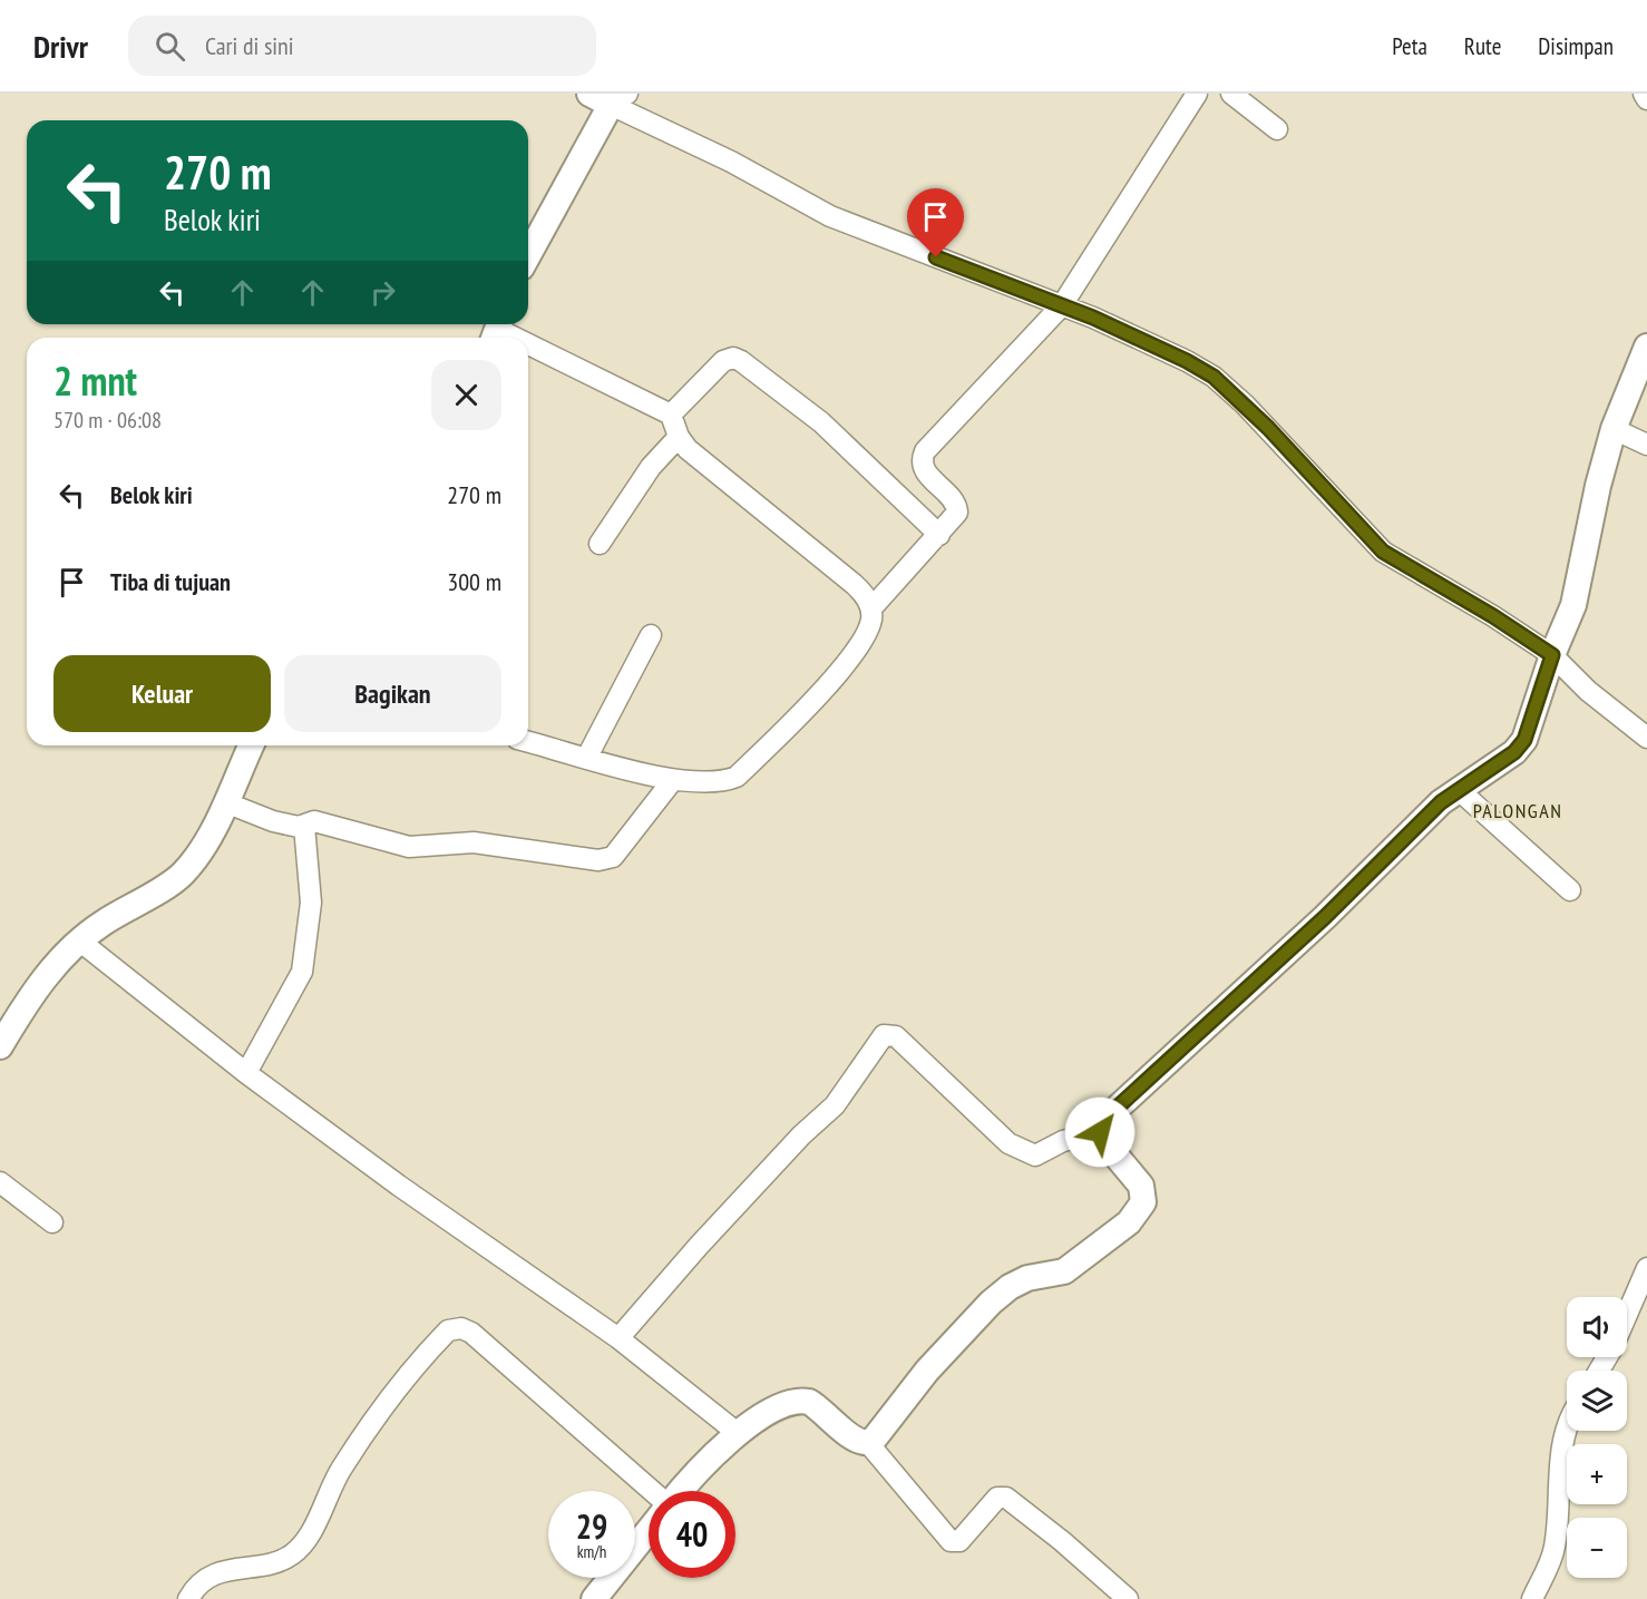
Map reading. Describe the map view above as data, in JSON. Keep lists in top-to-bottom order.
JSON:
{
  "districts": ["PALONGAN"],
  "page": {
    "header": "Drivr",
    "search": "Cari di sini",
    "nav": ["Peta", "Rute", "Disimpan"],
    "turn": ["270 m", "Belok kiri"],
    "heading": ["2 mnt", "570 m · 06:08"],
    "list": [
      {
        "name": "Belok kiri",
        "value": "270 m"
      },
      {
        "name": "Tiba di tujuan",
        "value": "300 m"
      }
    ],
    "buttons": ["Keluar", "Bagikan"],
    "map_buttons": ["+", "−"],
    "speed": "29 km/h",
    "limit": "40"
  }
}
